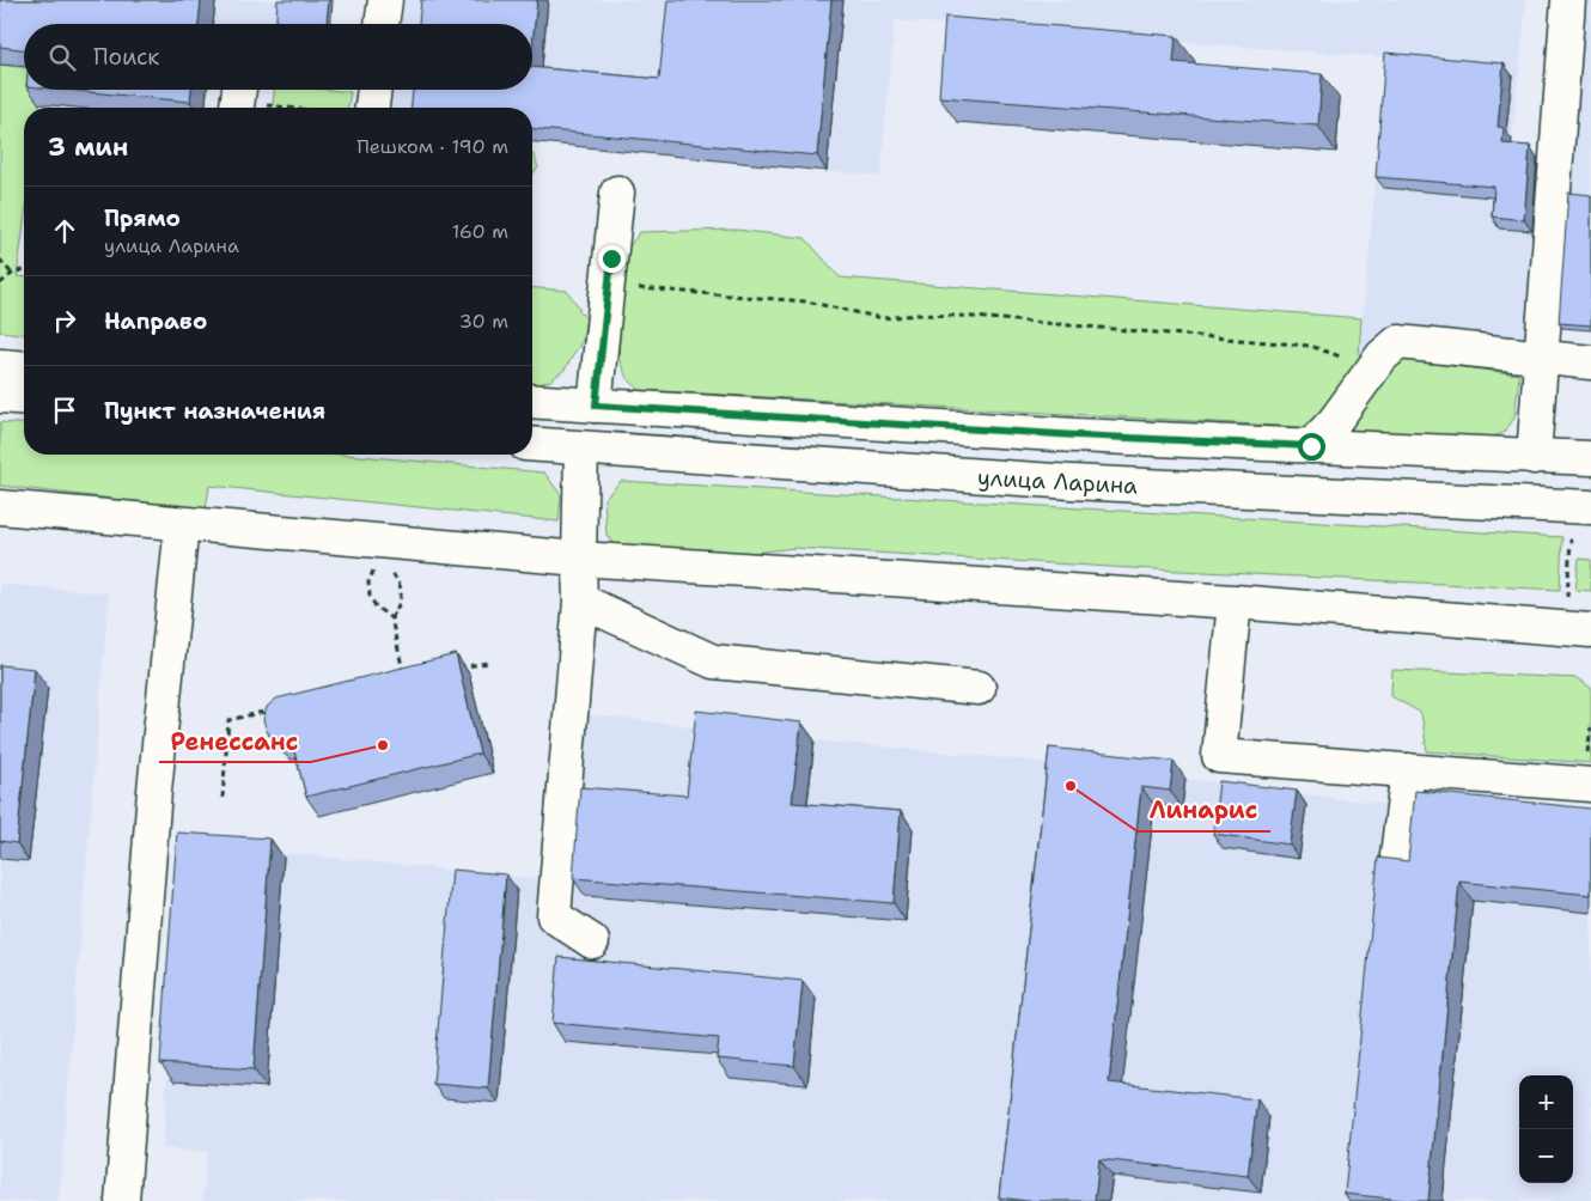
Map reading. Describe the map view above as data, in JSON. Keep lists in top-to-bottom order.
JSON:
{
  "streets": {
    "main road": ["улица Ларина"]
  },
  "places": ["Ренессанс", "Линарис"],
  "page": {
    "search": "Поиск",
    "heading": ["3 мин", "Пешком · 190 m"],
    "list": [
      ["Прямо", "улица Ларина", "160 m"],
      ["Направо", "30 m"],
      "Пункт назначения"
    ],
    "map_buttons": ["+", "−"]
  }
}
